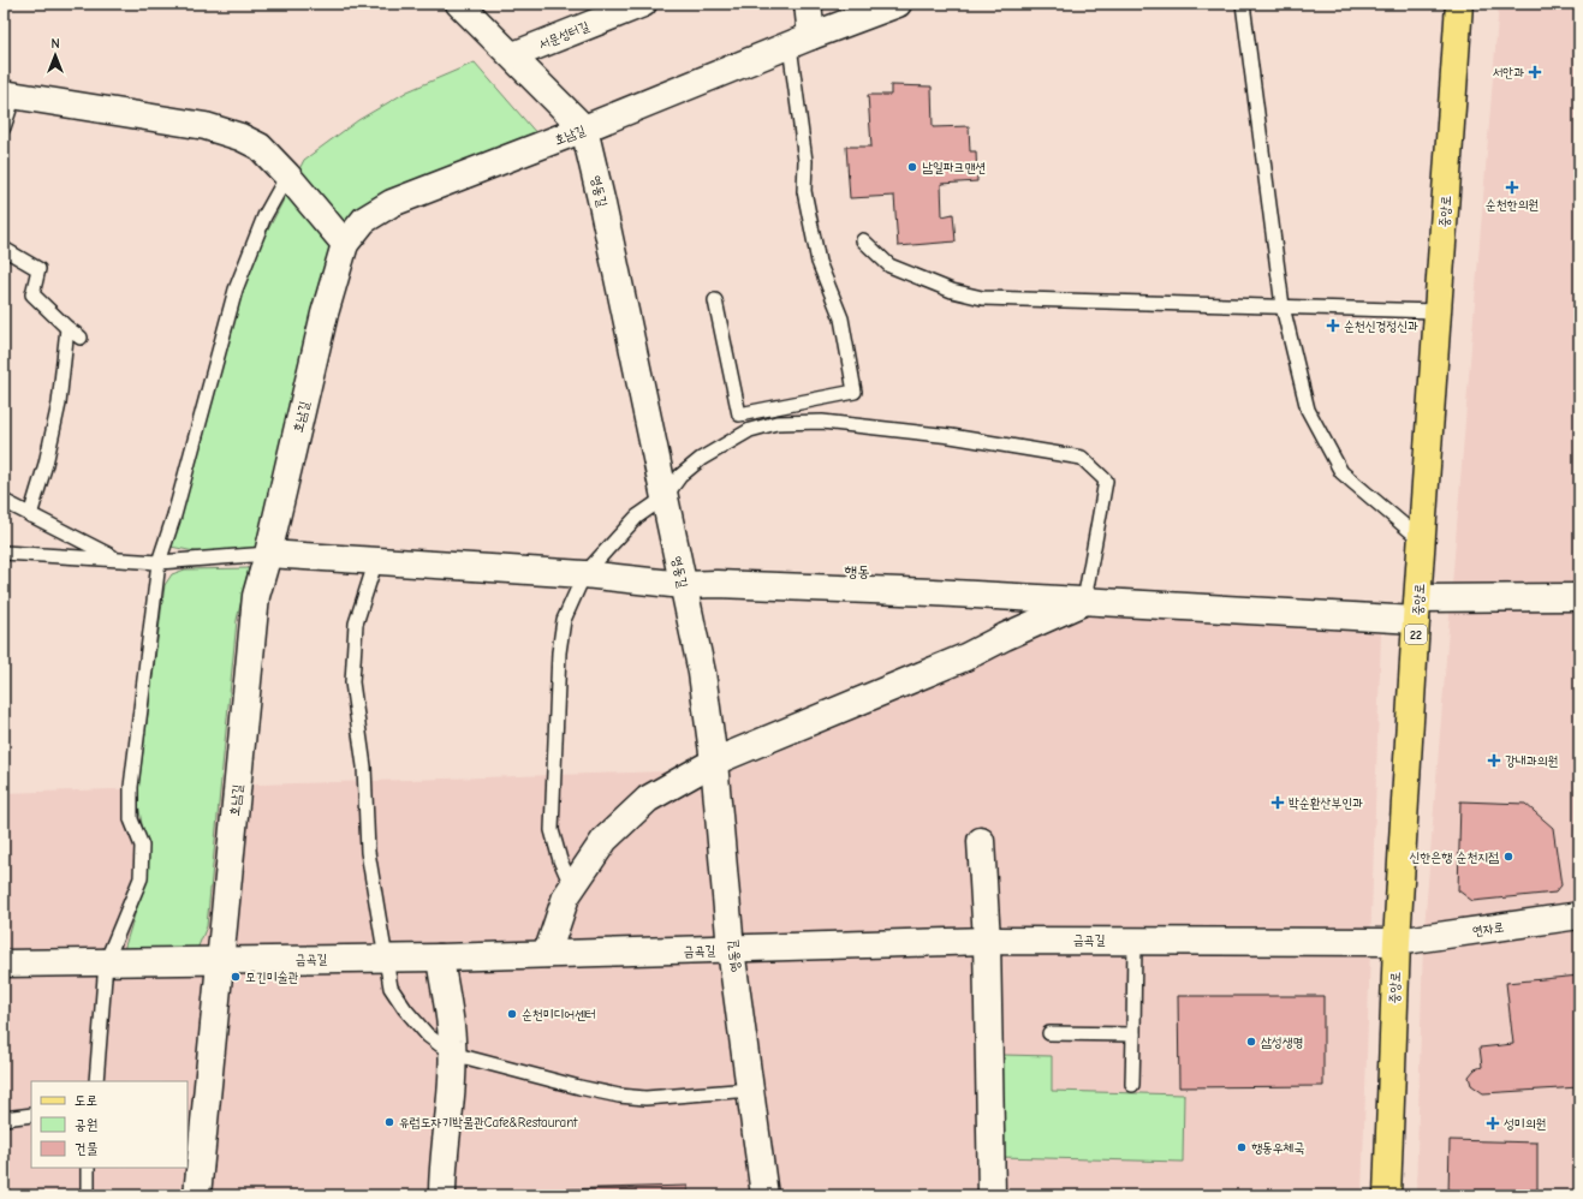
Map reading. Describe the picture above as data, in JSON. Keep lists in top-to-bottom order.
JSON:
{
  "streets": {
    "main road": ["중앙로", "22"],
    "street": [
      "서문성터길",
      "호남길",
      "영동길",
      "연자로",
      "금곡길"
    ]
  },
  "crossings": [
    ["호남길", "영동길"],
    ["호남길", "금곡길"],
    ["영동길", "금곡길"],
    ["중앙로", "연자로"],
    ["중앙로", "금곡길"],
    ["연자로", "금곡길"]
  ],
  "districts": ["행동"],
  "places": {
    "health": [
      "서안과",
      "순천한의원",
      "순천신경정신과",
      "강내과의원",
      "박순환산부인과",
      "성미의원"
    ],
    "other": [
      "남일파크맨션",
      "신한은행 순천지점",
      "모긴미술관",
      "순천미디어센터",
      "삼성생명",
      "유럽도자기박물관Cafe&Restaurant",
      "행동우체국"
    ]
  },
  "legend": ["도로", "공원", "건물"],
  "north": "top"
}
